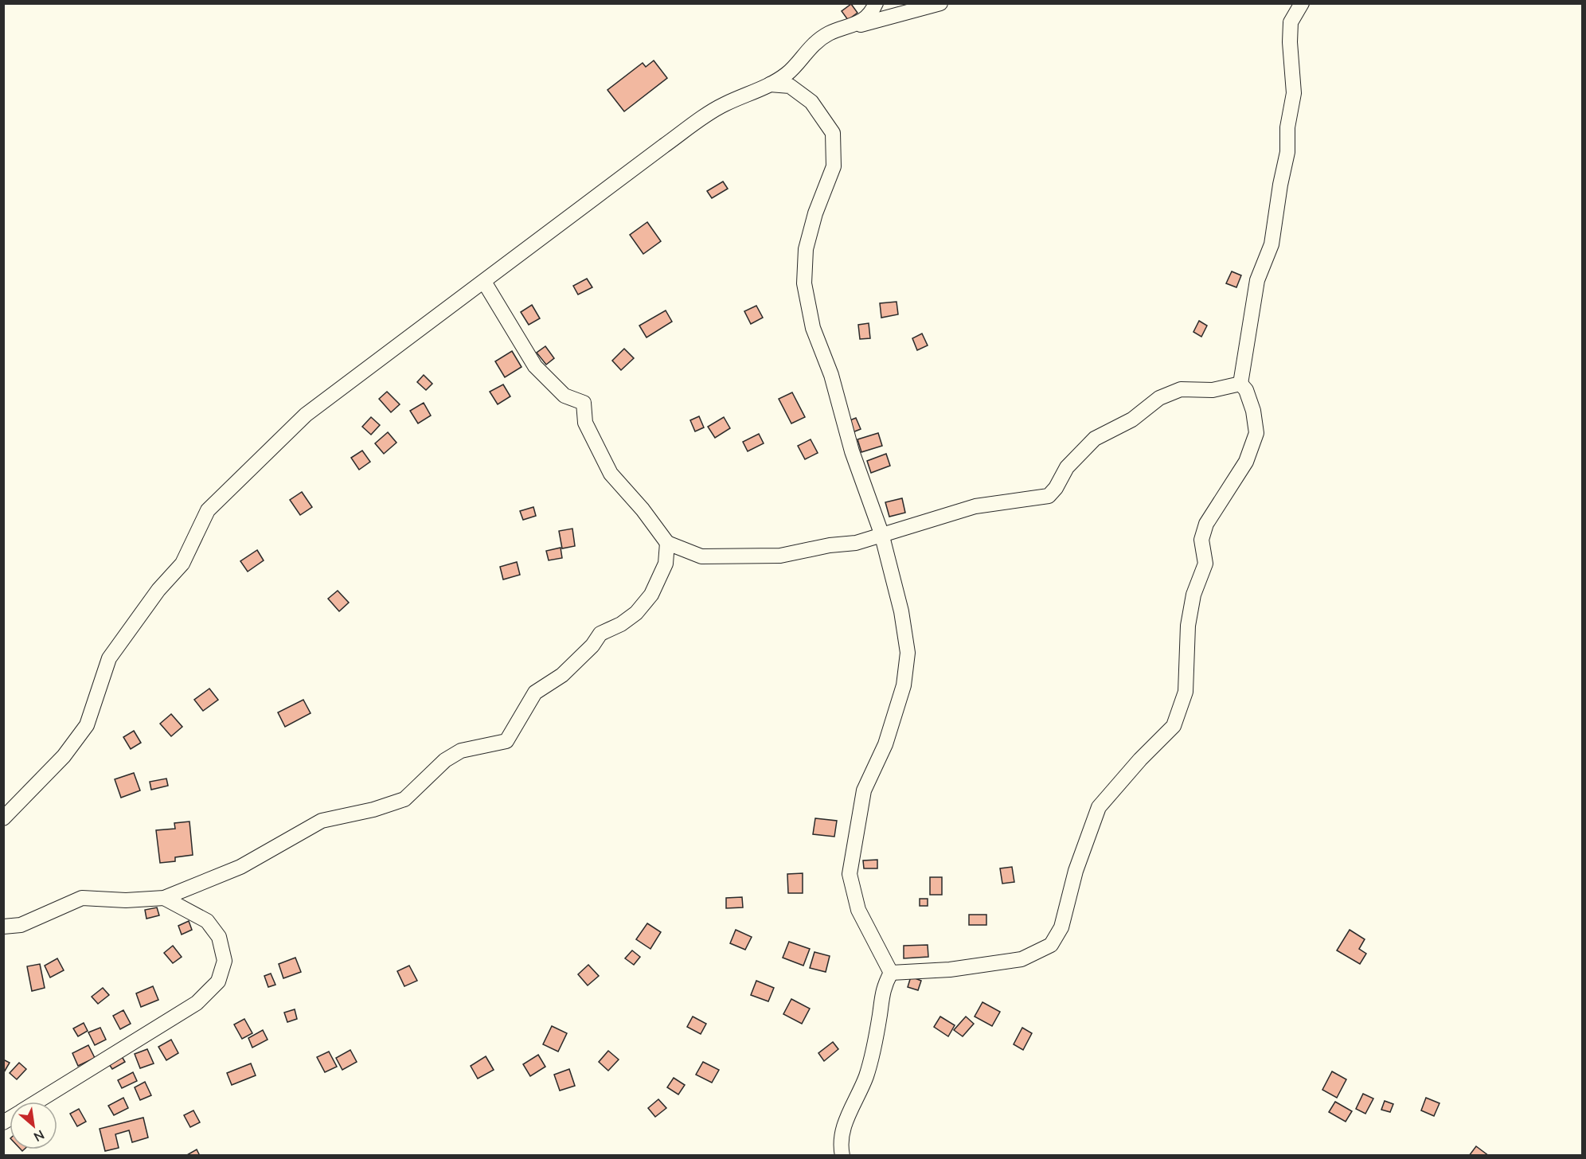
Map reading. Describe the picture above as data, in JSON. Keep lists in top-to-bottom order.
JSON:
{
  "north": "bottom right"
}
